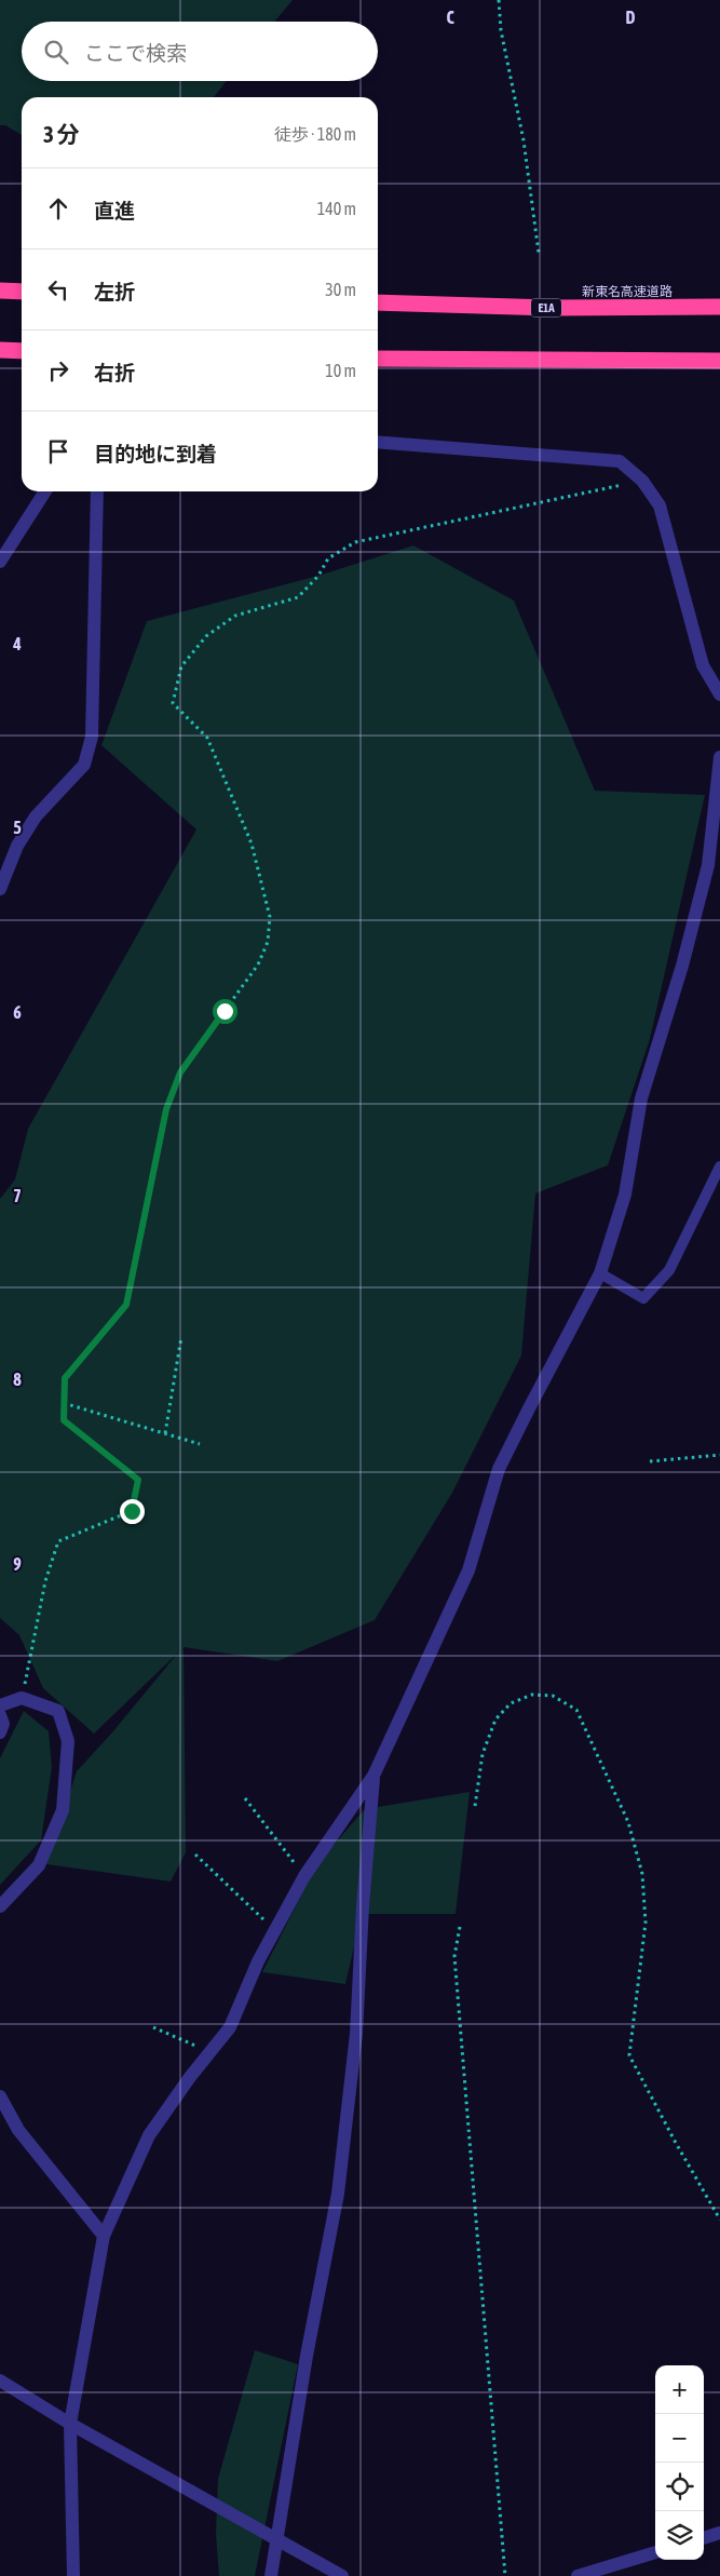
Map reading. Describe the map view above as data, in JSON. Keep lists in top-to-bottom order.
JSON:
{
  "streets": {
    "highway": ["新東名高速道路", "E1A"]
  },
  "page": {
    "search": "ここで検索",
    "heading": ["3 分", "徒歩 · 180 m"],
    "list": [
      ["直進", "140 m"],
      ["左折", "30 m"],
      ["右折", "10 m"],
      "目的地に到着"
    ],
    "map_buttons": ["+", "−"]
  },
  "grid": {
    "columns": ["C", "D"],
    "rows": [
      "4",
      "5",
      "6",
      "7",
      "8",
      "9"
    ]
  }
}
